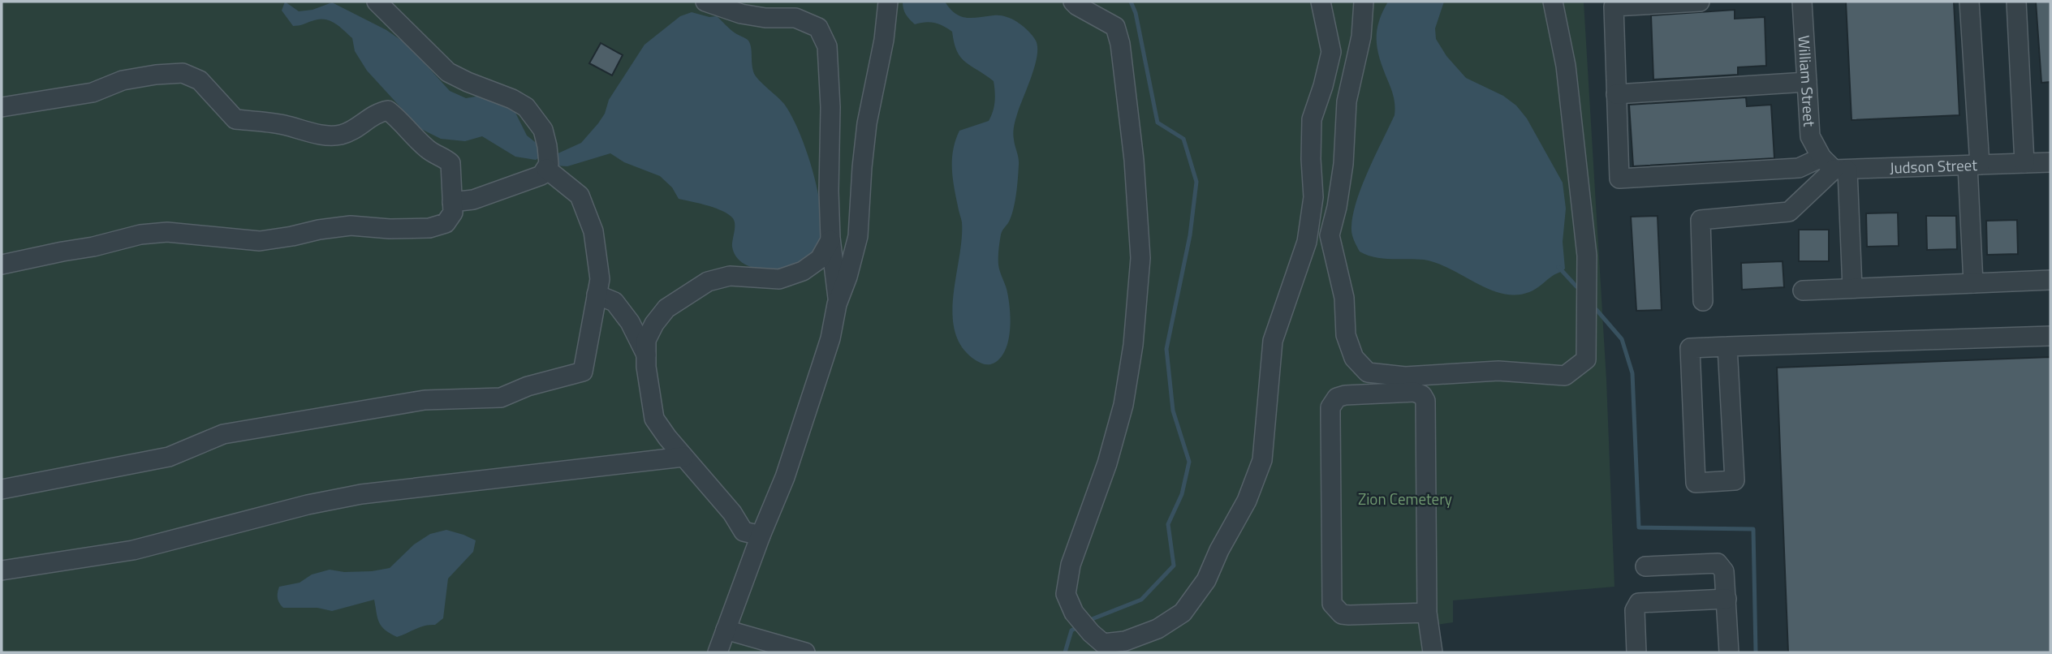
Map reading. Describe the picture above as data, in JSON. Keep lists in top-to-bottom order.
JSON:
{
  "streets": {
    "street": ["William Street", "Judson Street"]
  },
  "crossings": [
    ["William Street", "Judson Street"]
  ],
  "parks": ["Zion Cemetery"]
}
